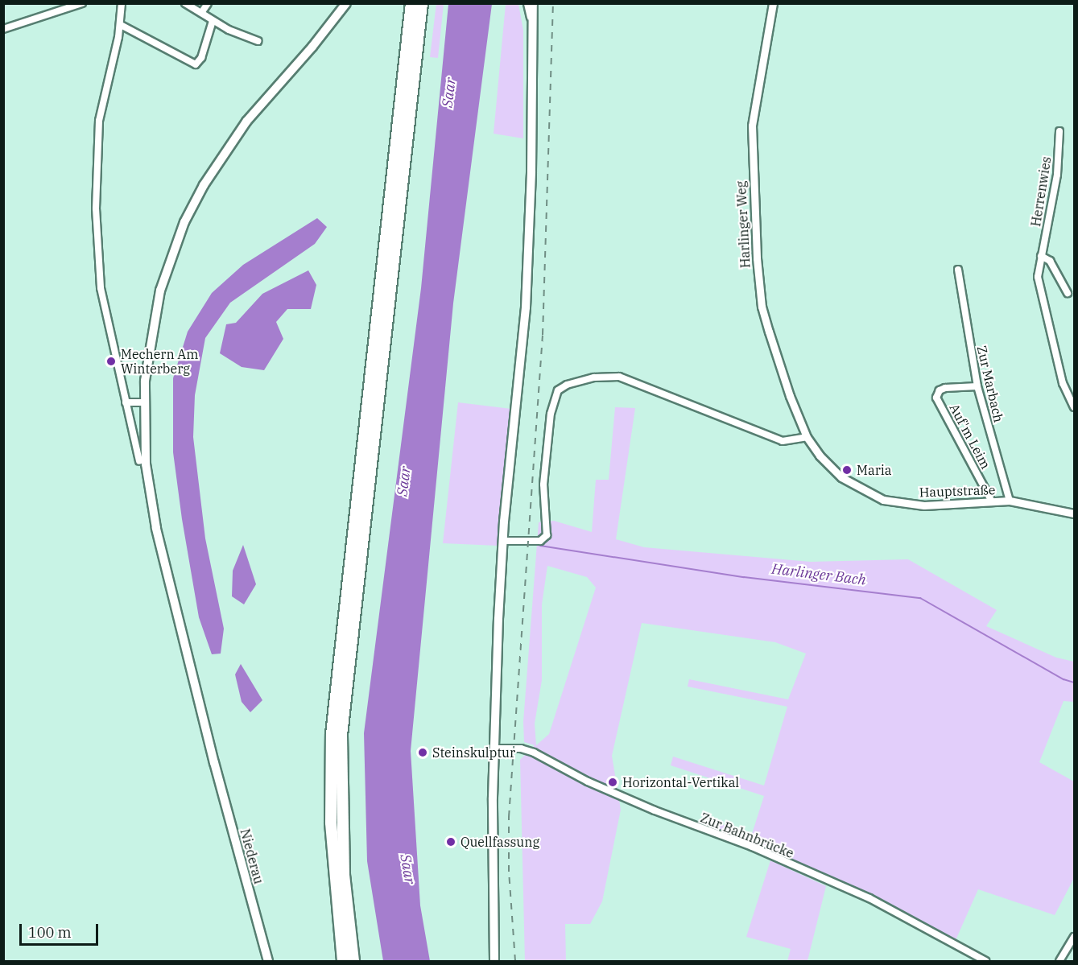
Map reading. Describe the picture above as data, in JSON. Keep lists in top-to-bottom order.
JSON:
{
  "streets": {
    "main road": ["Niederau"],
    "street": [
      "Herrenwies",
      "Harlinger Weg",
      "Zur Marbach",
      "Auf'm Leim",
      "Hauptstraße",
      "Zur Bahnbrücke"
    ]
  },
  "crossings": [
    ["Harlinger Weg", "Hauptstraße"],
    ["Zur Marbach", "Auf'm Leim"],
    ["Zur Marbach", "Hauptstraße"],
    ["Auf'm Leim", "Hauptstraße"]
  ],
  "water": ["Saar", "Harlinger Bach"],
  "places": [
    "Mechern Am Winterberg",
    "Maria",
    "Steinskulptur",
    "Horizontal-Vertikal",
    "Quellfassung"
  ],
  "scale_bar": "100 m"
}
